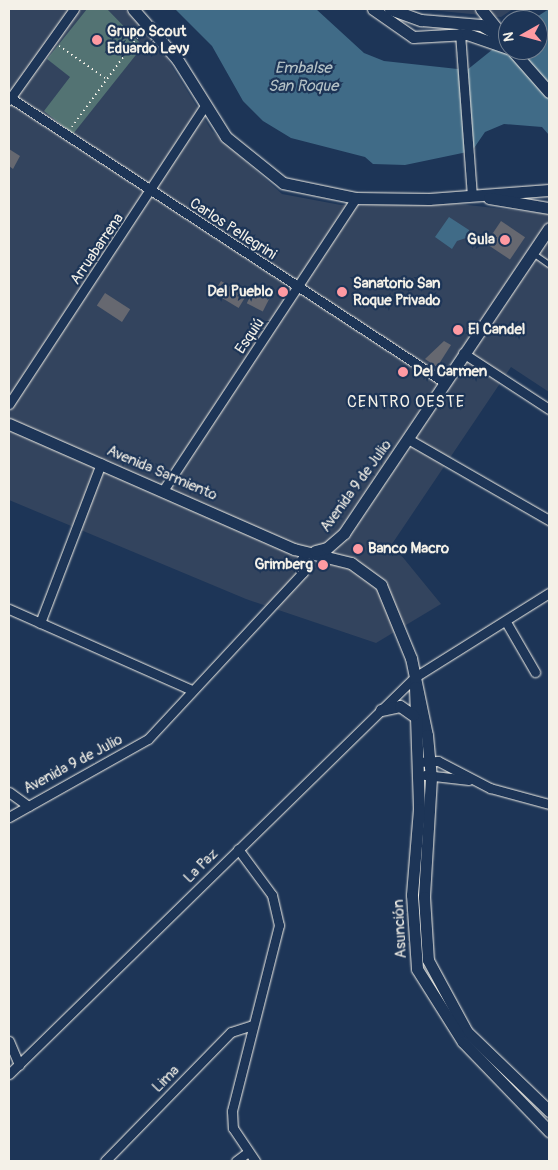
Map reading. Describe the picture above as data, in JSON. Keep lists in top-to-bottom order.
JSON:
{
  "streets": {
    "main road": ["Avenida Sarmiento", "Avenida 9 de Julio", "Asunción"],
    "street": [
      "Carlos Pellegrini",
      "Arruabarrena",
      "Esquiú",
      "La Paz",
      "Lima"
    ]
  },
  "crossings": [
    ["Carlos Pellegrini", "Arruabarrena"],
    ["Carlos Pellegrini", "Esquiú"],
    ["Carlos Pellegrini", "Avenida 9 de Julio"],
    ["Esquiú", "Avenida Sarmiento"],
    ["Avenida Sarmiento", "Avenida 9 de Julio"],
    ["Avenida Sarmiento", "Asunción"],
    ["Avenida 9 de Julio", "Asunción"],
    ["La Paz", "Asunción"]
  ],
  "districts": ["CENTRO OESTE"],
  "water": ["Embalse San Roque"],
  "places": [
    "Grupo Scout Eduardo Levy",
    "Gula",
    "Del Pueblo",
    "Sanatorio San Roque Privado",
    "El Candel",
    "Del Carmen",
    "Banco Macro",
    "Grimberg"
  ],
  "north": "left"
}
